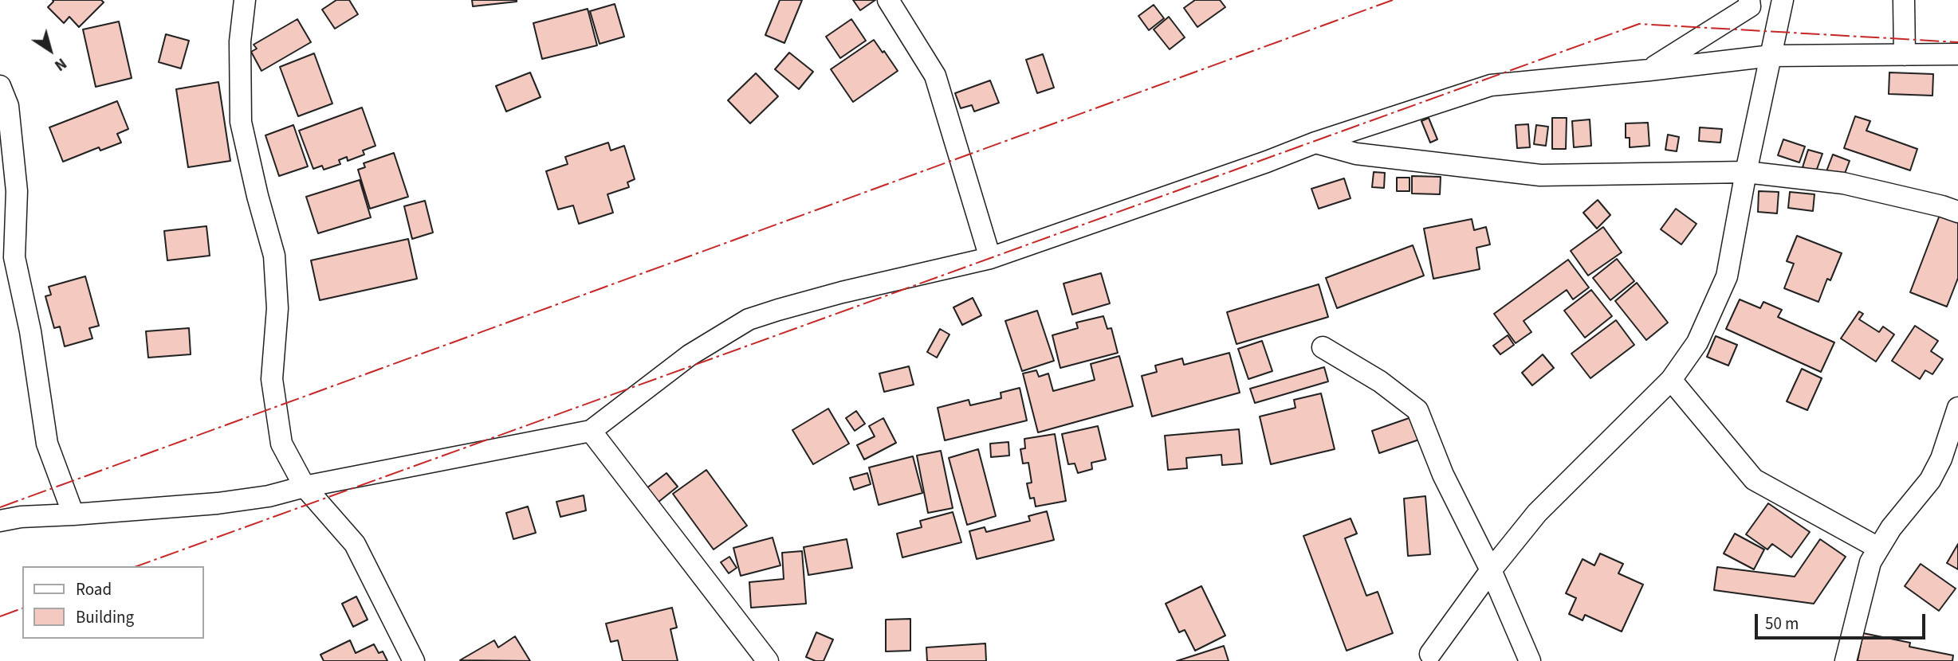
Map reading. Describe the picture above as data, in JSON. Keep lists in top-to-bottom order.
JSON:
{
  "legend": ["Road", "Building"],
  "scale_bar": "50 m",
  "north": "bottom right"
}
